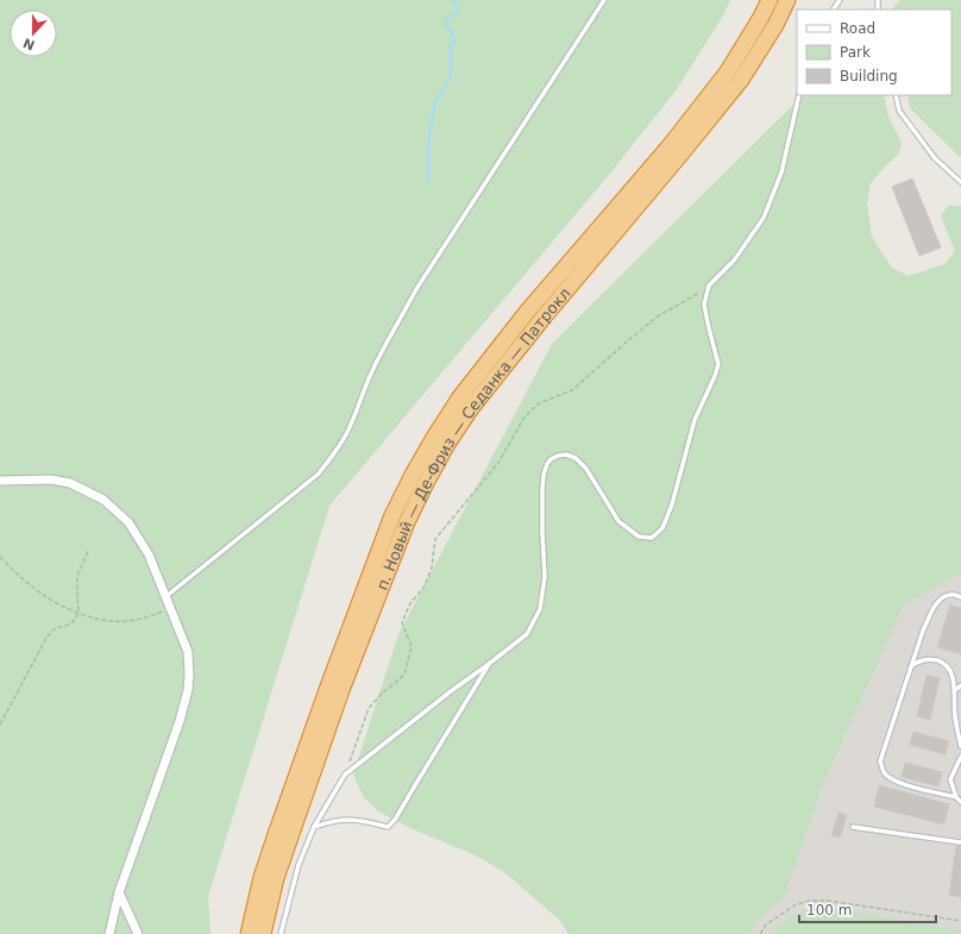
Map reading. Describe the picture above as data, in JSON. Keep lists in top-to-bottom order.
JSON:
{
  "streets": {
    "highway": ["п. Новый — Де-Фриз — Седанка — Патрокл"]
  },
  "legend": ["Road", "Park", "Building"],
  "scale_bar": "100 m",
  "north": "bottom"
}
